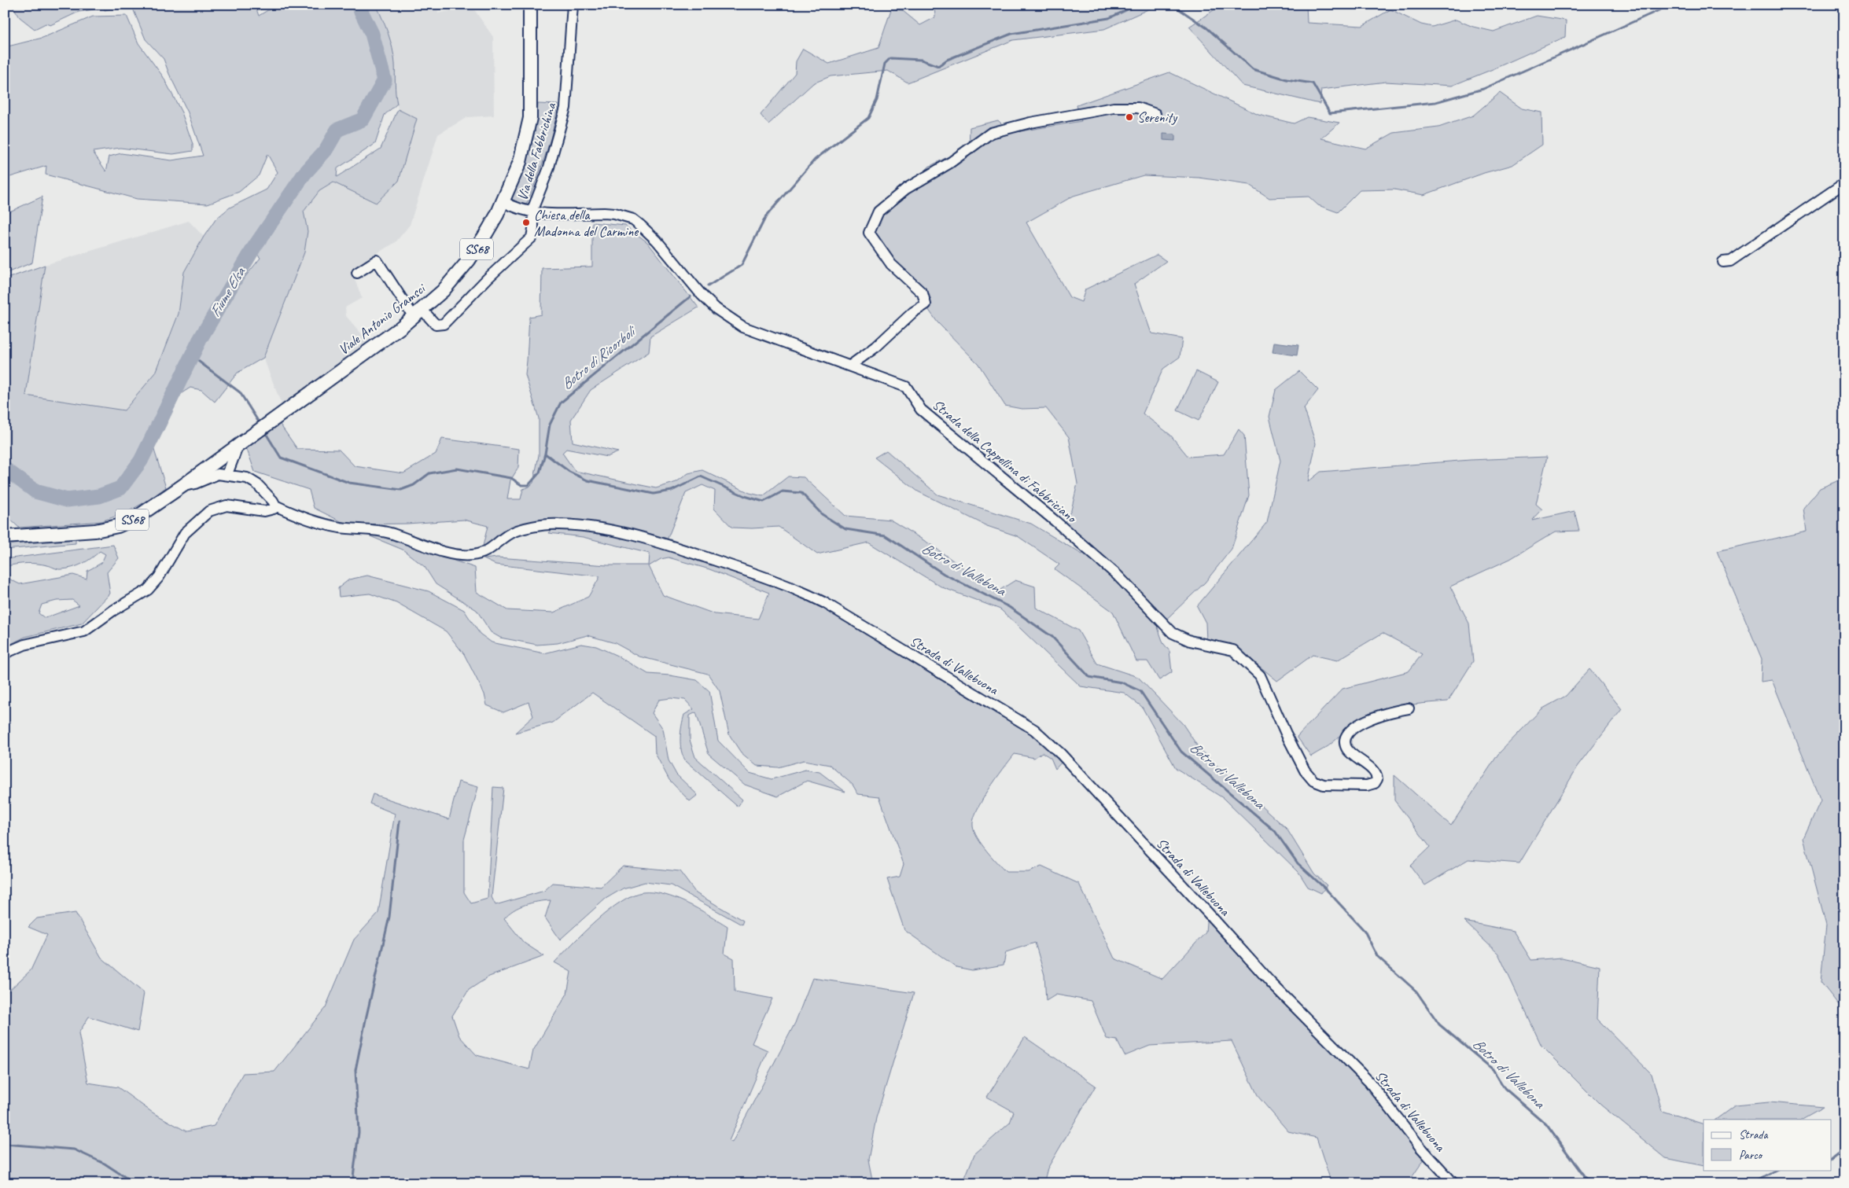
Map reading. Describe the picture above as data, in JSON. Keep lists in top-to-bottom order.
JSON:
{
  "streets": {
    "main road": ["SS68", "Viale Antonio Gramsci"],
    "street": ["Via della Fabbrichina", "Strada della Cappellina di Fabbriciano", "Strada di Vallebuona"]
  },
  "crossings": [
    ["Via della Fabbrichina", "Viale Antonio Gramsci"],
    ["Via della Fabbrichina", "Strada della Cappellina di Fabbriciano"],
    ["SS68", "Viale Antonio Gramsci"],
    ["Viale Antonio Gramsci", "Strada della Cappellina di Fabbriciano"]
  ],
  "water": ["Fiume Elsa", "Botro di Ricorboli", "Botro di Vallebona"],
  "places": ["Serenity", "Chiesa della Madonna del Carmine"],
  "legend": ["Strada", "Parco"]
}
